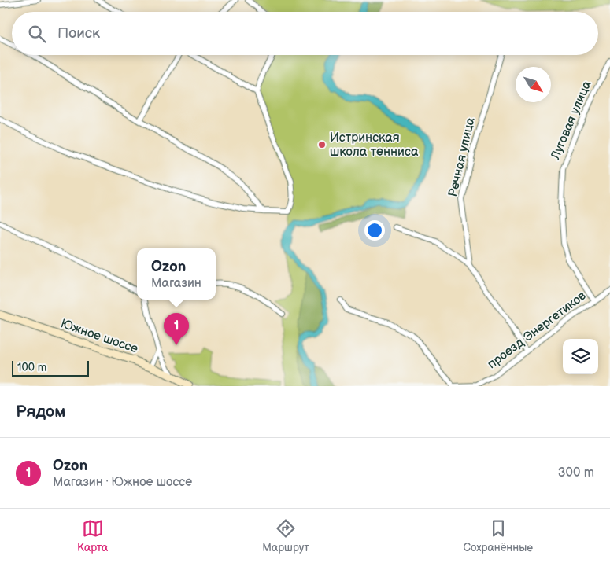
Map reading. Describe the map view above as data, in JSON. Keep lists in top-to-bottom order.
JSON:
{
  "streets": {
    "main road": ["Южное шоссе"],
    "street": ["Луговая улица", "Речная улица", "проезд Энергетиков"]
  },
  "crossings": [
    ["Луговая улица", "проезд Энергетиков"],
    ["Речная улица", "проезд Энергетиков"]
  ],
  "places": ["Истринская школа тенниса"],
  "scale_bar": "100 m",
  "north": "bottom right",
  "page": {
    "search": "Поиск",
    "popup": ["Ozon", "Магазин"],
    "pins": "1",
    "scale": "100 m",
    "heading": "Рядом",
    "list": [
      {
        "mark": "1",
        "name": "Ozon",
        "note": "Магазин · Южное шоссе",
        "value": "300 m"
      }
    ],
    "nav": ["Карта", "Маршрут", "Сохранённые"]
  }
}
